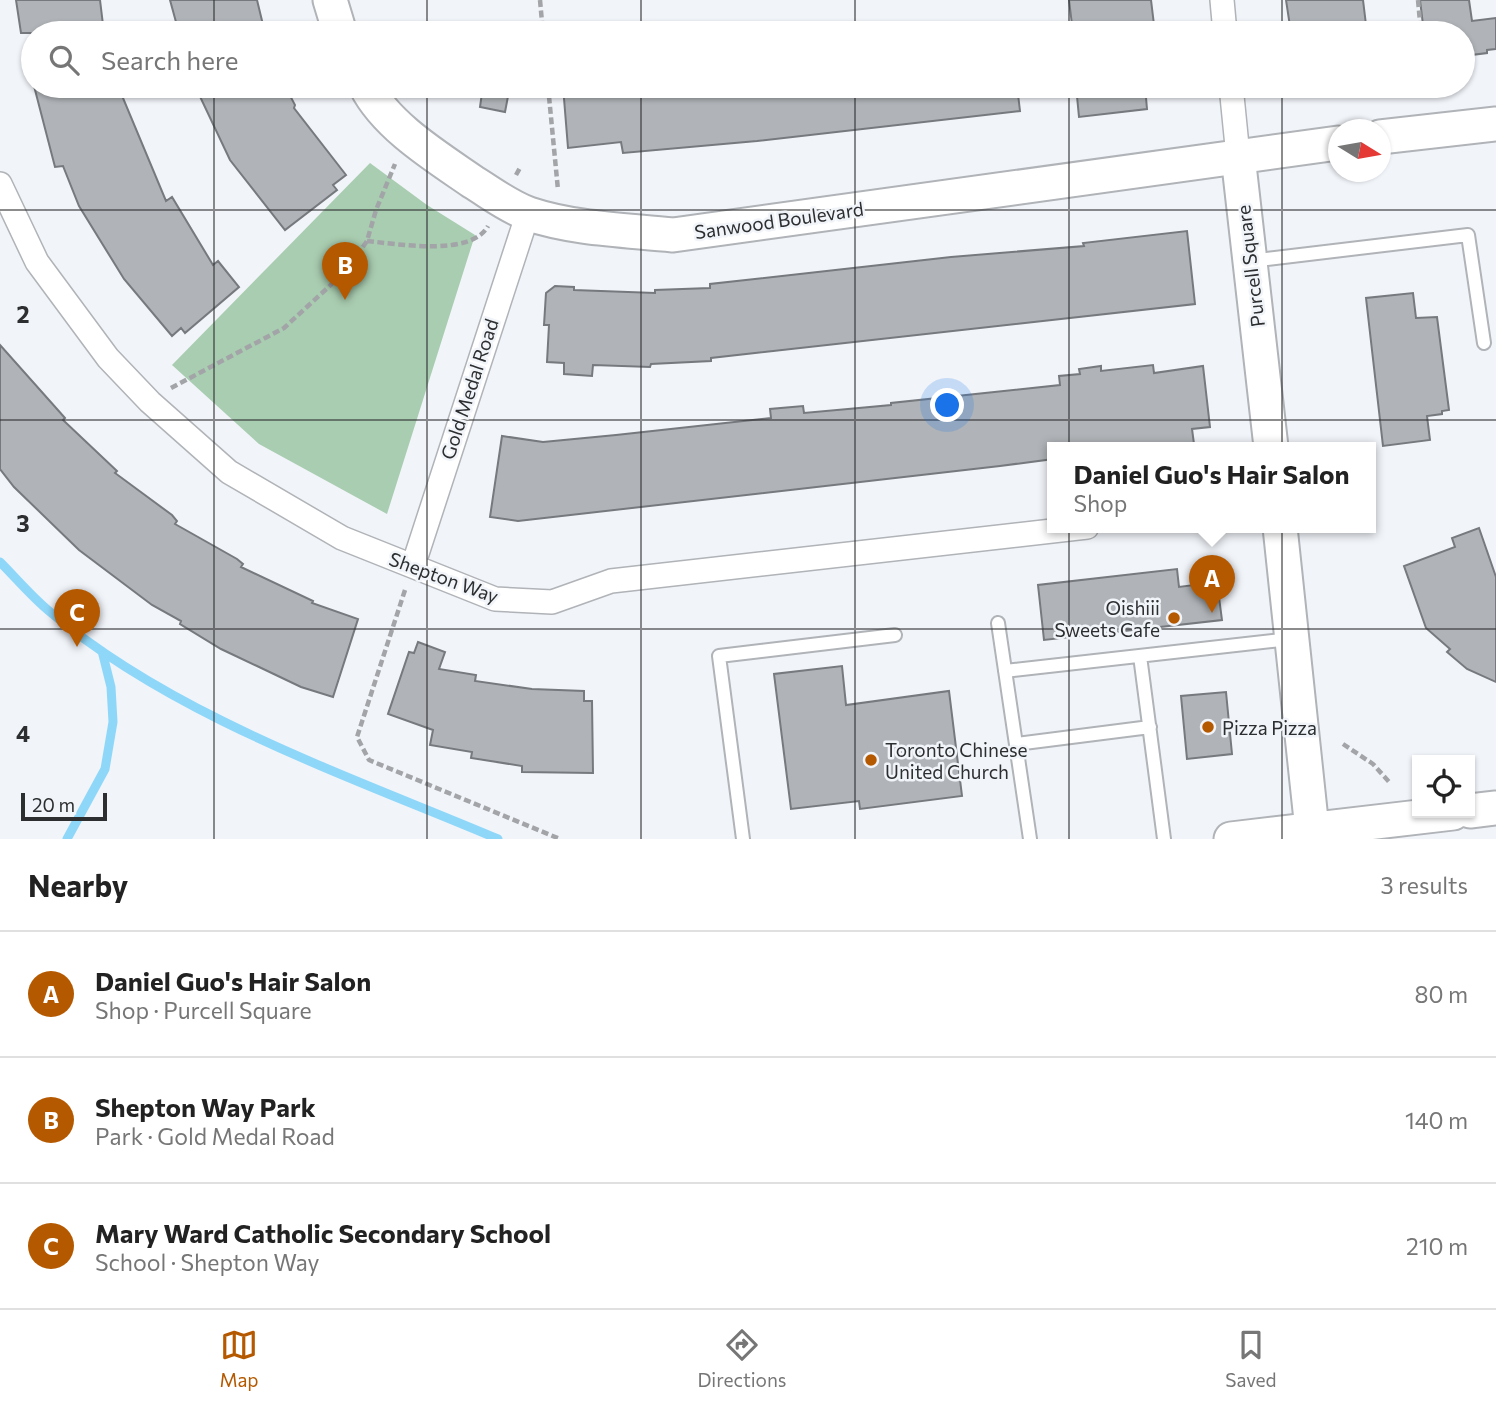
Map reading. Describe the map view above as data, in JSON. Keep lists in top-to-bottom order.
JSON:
{
  "streets": {
    "street": [
      "Sanwood Boulevard",
      "Purcell Square",
      "Gold Medal Road",
      "Shepton Way"
    ]
  },
  "crossings": [
    ["Sanwood Boulevard", "Purcell Square"],
    ["Sanwood Boulevard", "Gold Medal Road"],
    ["Gold Medal Road", "Shepton Way"]
  ],
  "places": ["Oishiii Sweets Cafe", "Pizza Pizza", "Toronto Chinese United Church"],
  "scale_bar": "20 m",
  "north": "right",
  "page": {
    "search": "Search here",
    "pins": ["B", "A", "C"],
    "popup": ["Daniel Guo's Hair Salon", "Shop"],
    "scale": "20 m",
    "heading": ["Nearby", "3 results"],
    "list": [
      {
        "mark": "A",
        "name": "Daniel Guo's Hair Salon",
        "note": "Shop · Purcell Square",
        "value": "80 m"
      },
      {
        "mark": "B",
        "name": "Shepton Way Park",
        "note": "Park · Gold Medal Road",
        "value": "140 m"
      },
      {
        "mark": "C",
        "name": "Mary Ward Catholic Secondary School",
        "note": "School · Shepton Way",
        "value": "210 m"
      }
    ],
    "nav": ["Map", "Directions", "Saved"]
  },
  "grid": {
    "rows": ["2", "3", "4"]
  }
}
